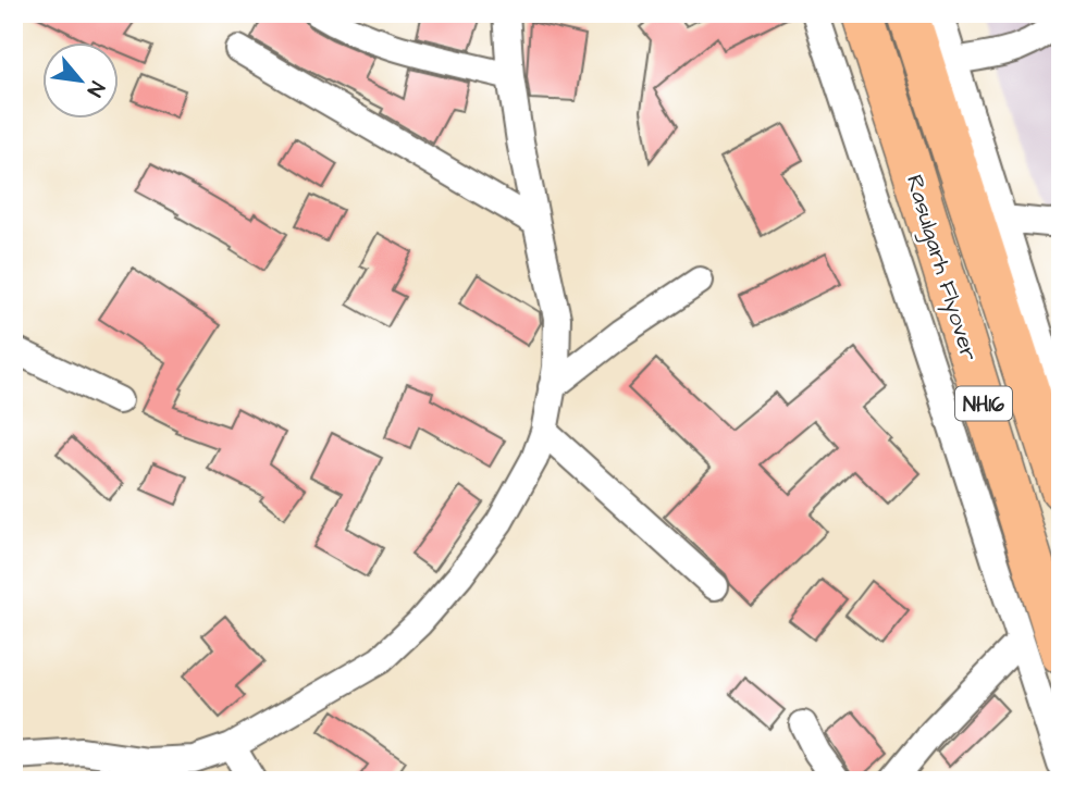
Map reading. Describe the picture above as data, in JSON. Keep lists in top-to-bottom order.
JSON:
{
  "streets": {
    "highway": ["Rasulgarh Flyover", "NH16"]
  },
  "north": "bottom right"
}
